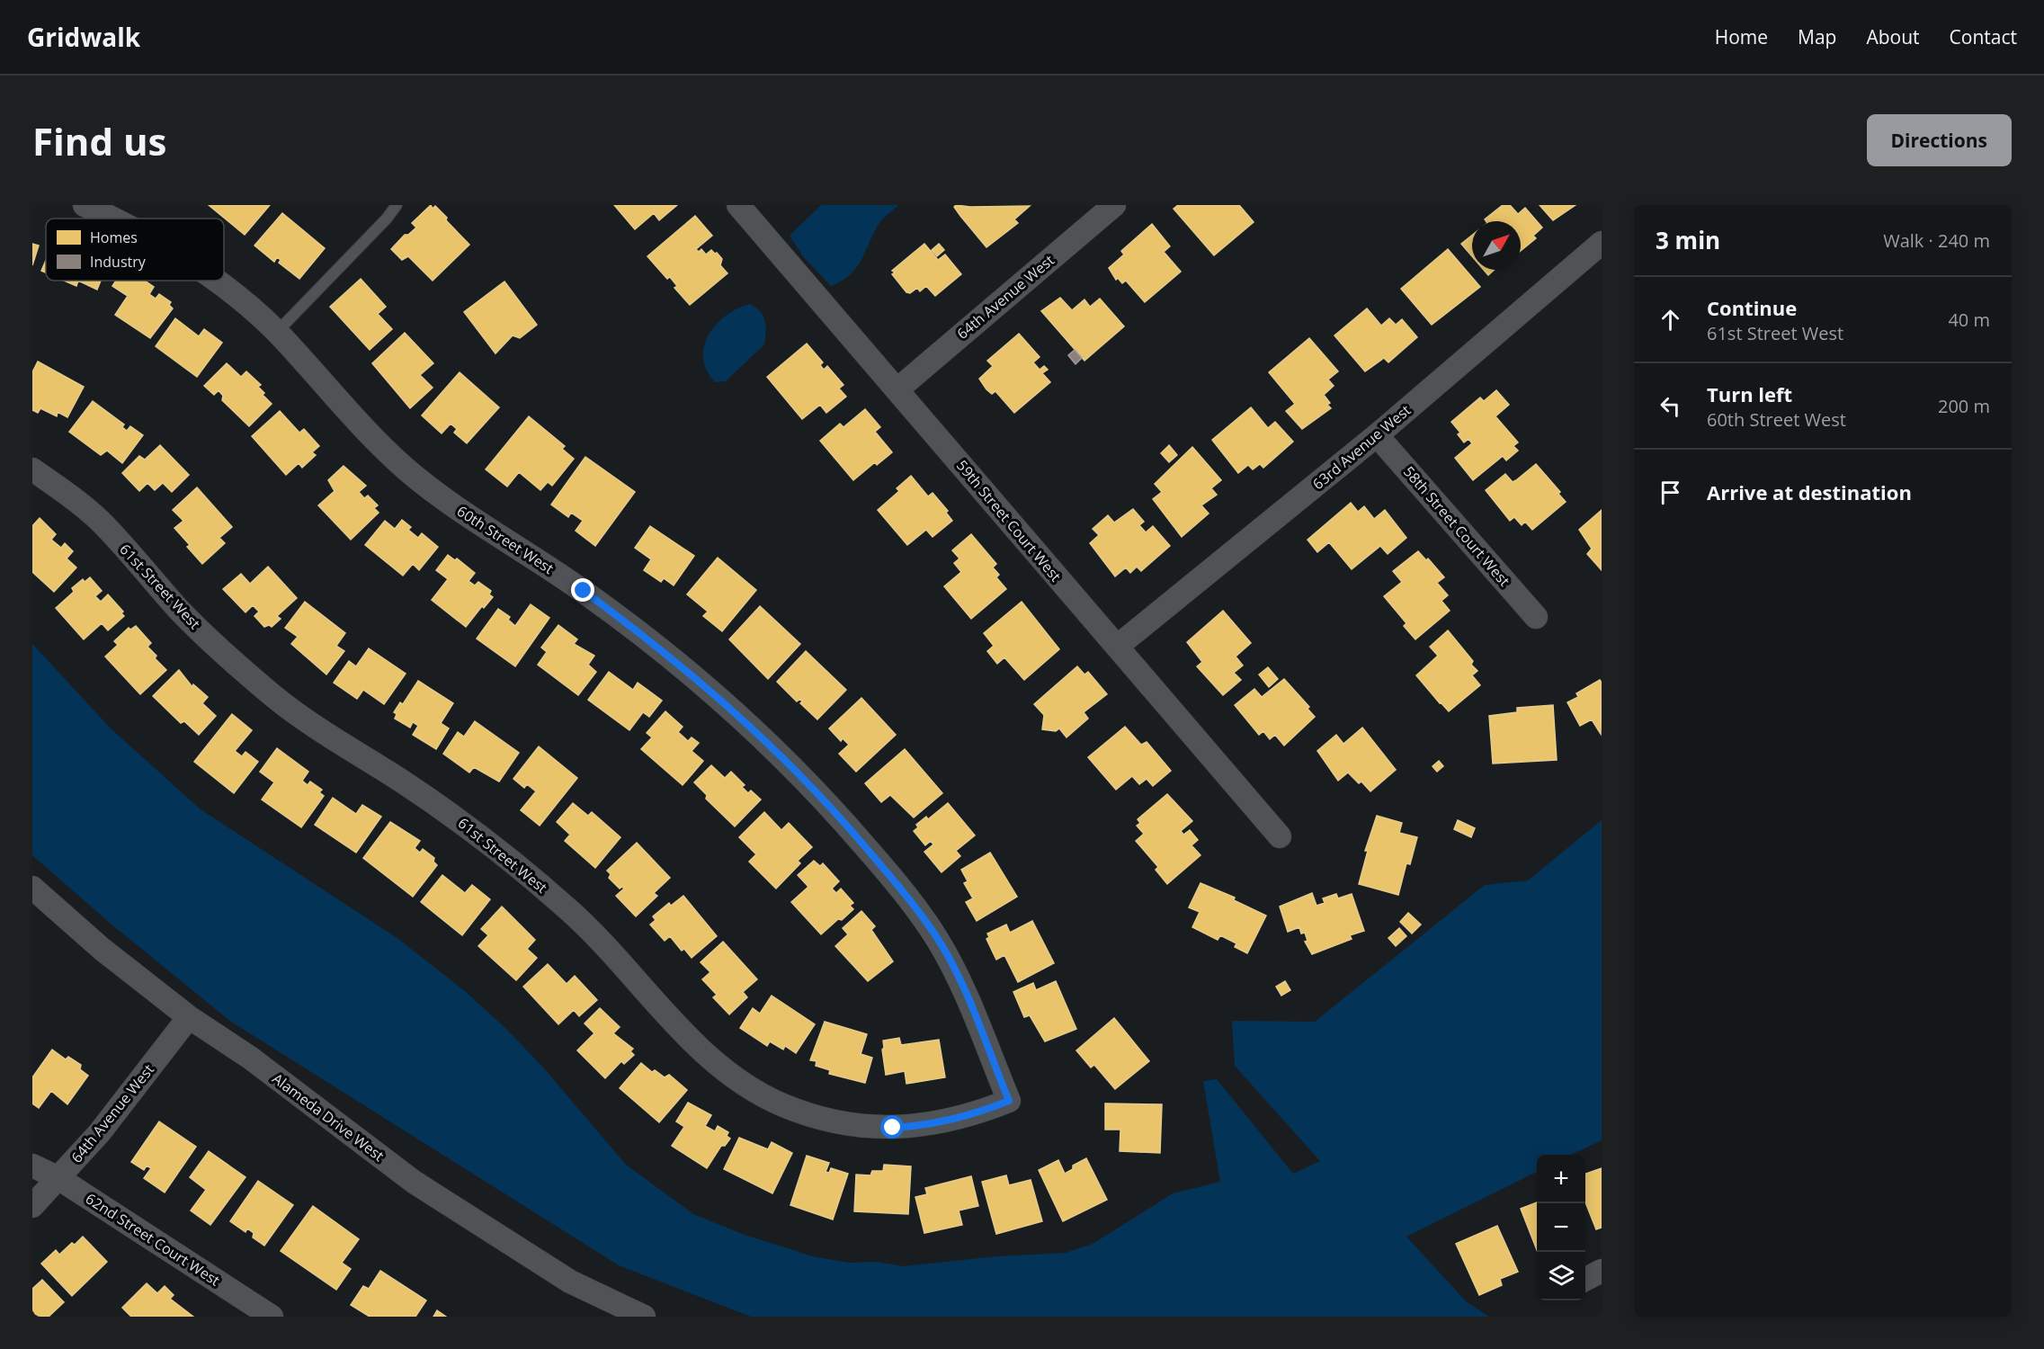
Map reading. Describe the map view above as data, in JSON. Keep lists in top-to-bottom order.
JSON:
{
  "streets": {
    "street": [
      "64th Avenue West",
      "63rd Avenue West",
      "59th Street Court West",
      "58th Street Court West",
      "60th Street West",
      "61st Street West",
      "Alameda Drive West",
      "62nd Street Court West"
    ]
  },
  "crossings": [
    ["64th Avenue West", "59th Street Court West"],
    ["64th Avenue West", "Alameda Drive West"],
    ["64th Avenue West", "62nd Street Court West"],
    ["63rd Avenue West", "59th Street Court West"],
    ["63rd Avenue West", "58th Street Court West"],
    ["60th Street West", "61st Street West"]
  ],
  "legend": ["Homes", "Industry"],
  "north": "top right",
  "page": {
    "header": "Gridwalk",
    "nav": [
      "Home",
      "Map",
      "About",
      "Contact"
    ],
    "buttons": "Directions",
    "title": "Find us",
    "heading": ["3 min", "Walk · 240 m"],
    "list": [
      ["Continue", "61st Street West", "40 m"],
      ["Turn left", "60th Street West", "200 m"],
      "Arrive at destination"
    ],
    "map_buttons": ["+", "−"]
  }
}
